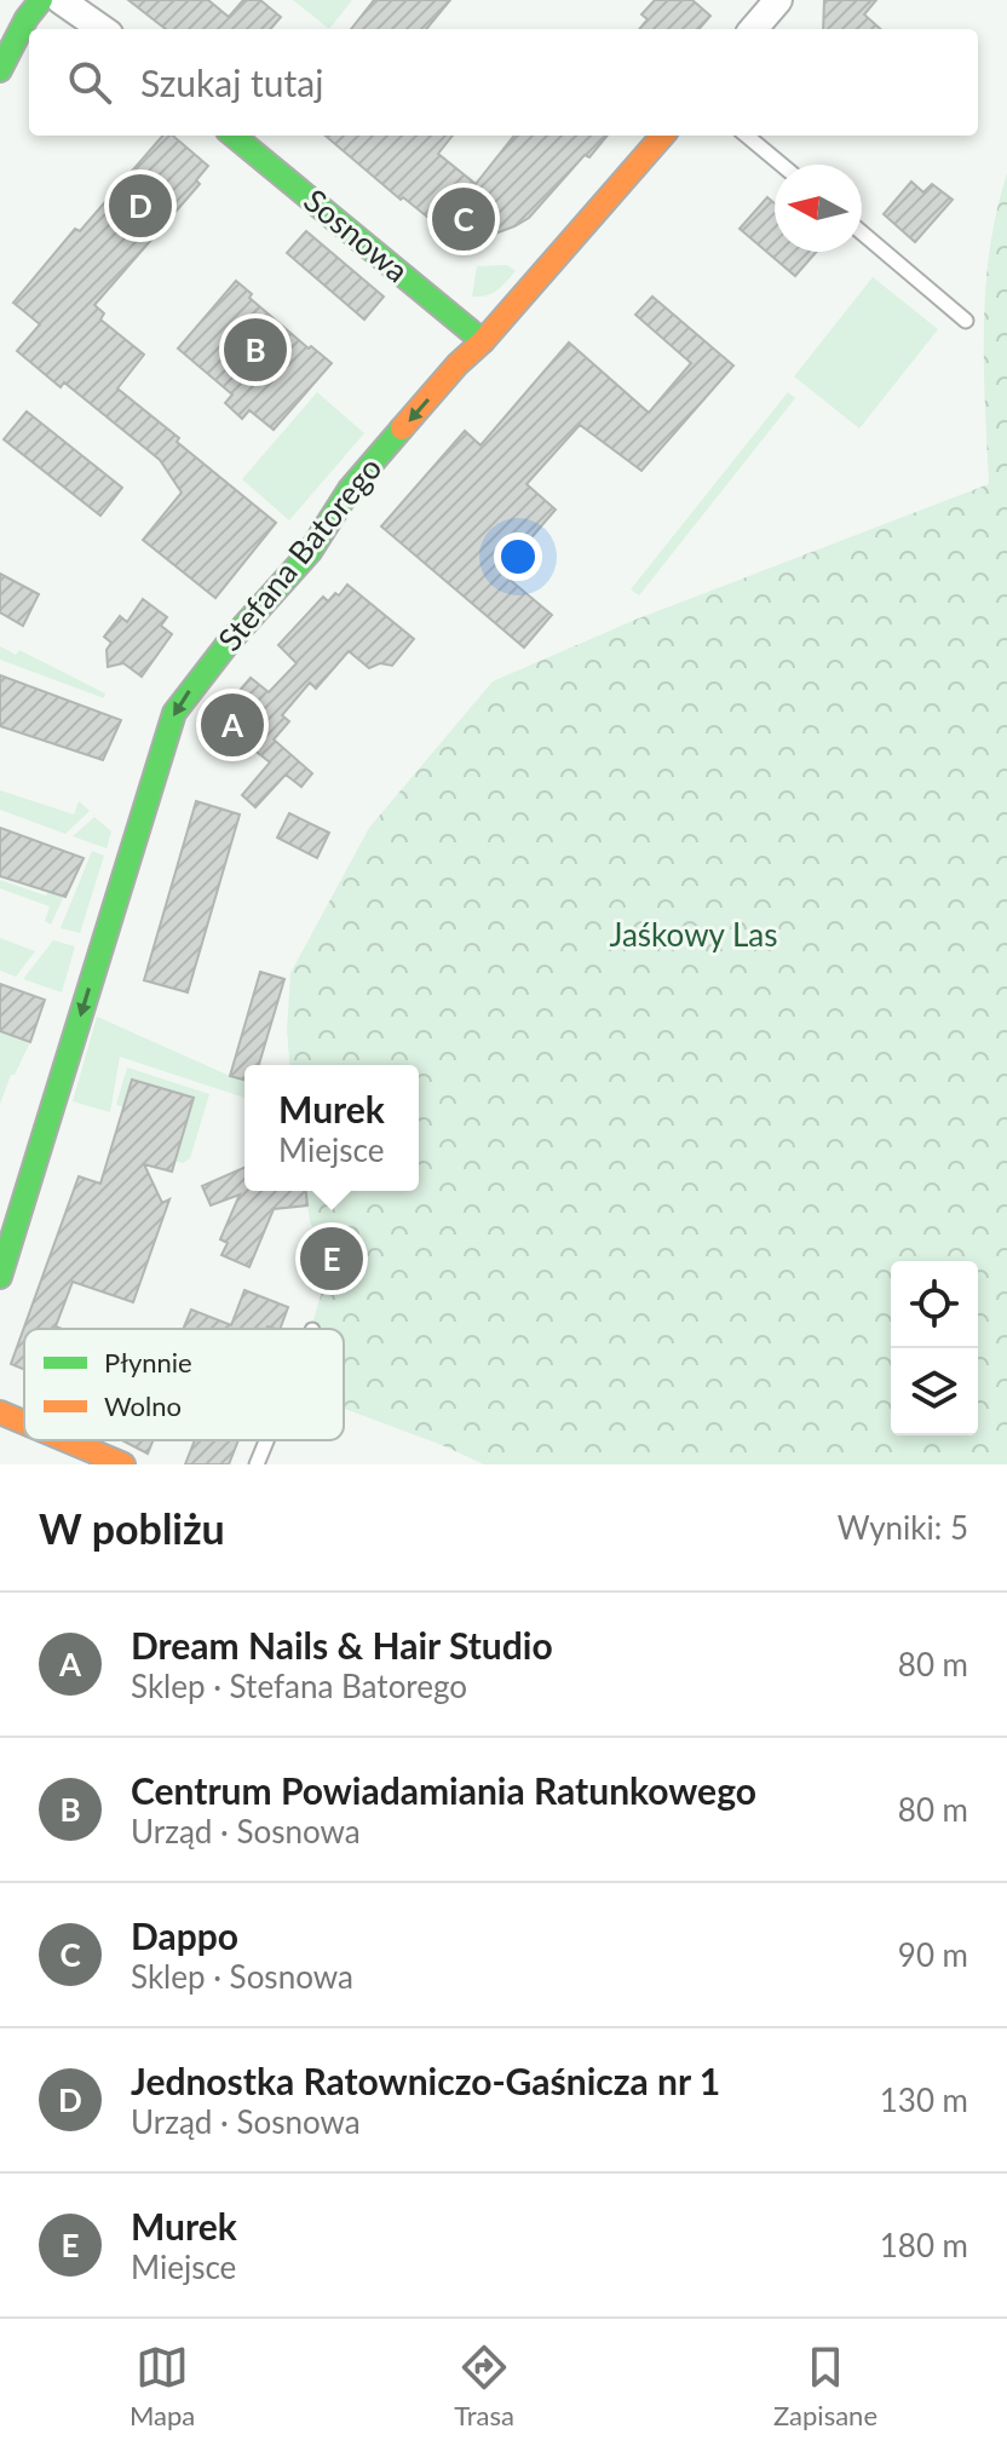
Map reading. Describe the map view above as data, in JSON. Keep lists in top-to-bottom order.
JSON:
{
  "streets": {
    "street": ["Sosnowa", "Stefana Batorego"]
  },
  "crossings": [
    ["Sosnowa", "Stefana Batorego"]
  ],
  "one_way": ["Stefana Batorego"],
  "parks": ["Jaśkowy Las"],
  "legend": ["Płynnie", "Wolno"],
  "north": "left",
  "page": {
    "search": "Szukaj tutaj",
    "pins": [
      "D",
      "C",
      "B",
      "A",
      "E"
    ],
    "popup": ["Murek", "Miejsce"],
    "heading": ["W pobliżu", "Wyniki: 5"],
    "list": [
      {
        "mark": "A",
        "name": "Dream Nails & Hair Studio",
        "note": "Sklep · Stefana Batorego",
        "value": "80 m"
      },
      {
        "mark": "B",
        "name": "Centrum Powiadamiania Ratunkowego",
        "note": "Urząd · Sosnowa",
        "value": "80 m"
      },
      {
        "mark": "C",
        "name": "Dappo",
        "note": "Sklep · Sosnowa",
        "value": "90 m"
      },
      {
        "mark": "D",
        "name": "Jednostka Ratowniczo-Gaśnicza nr 1",
        "note": "Urząd · Sosnowa",
        "value": "130 m"
      },
      {
        "mark": "E",
        "name": "Murek",
        "note": "Miejsce",
        "value": "180 m"
      }
    ],
    "nav": ["Mapa", "Trasa", "Zapisane"]
  }
}
